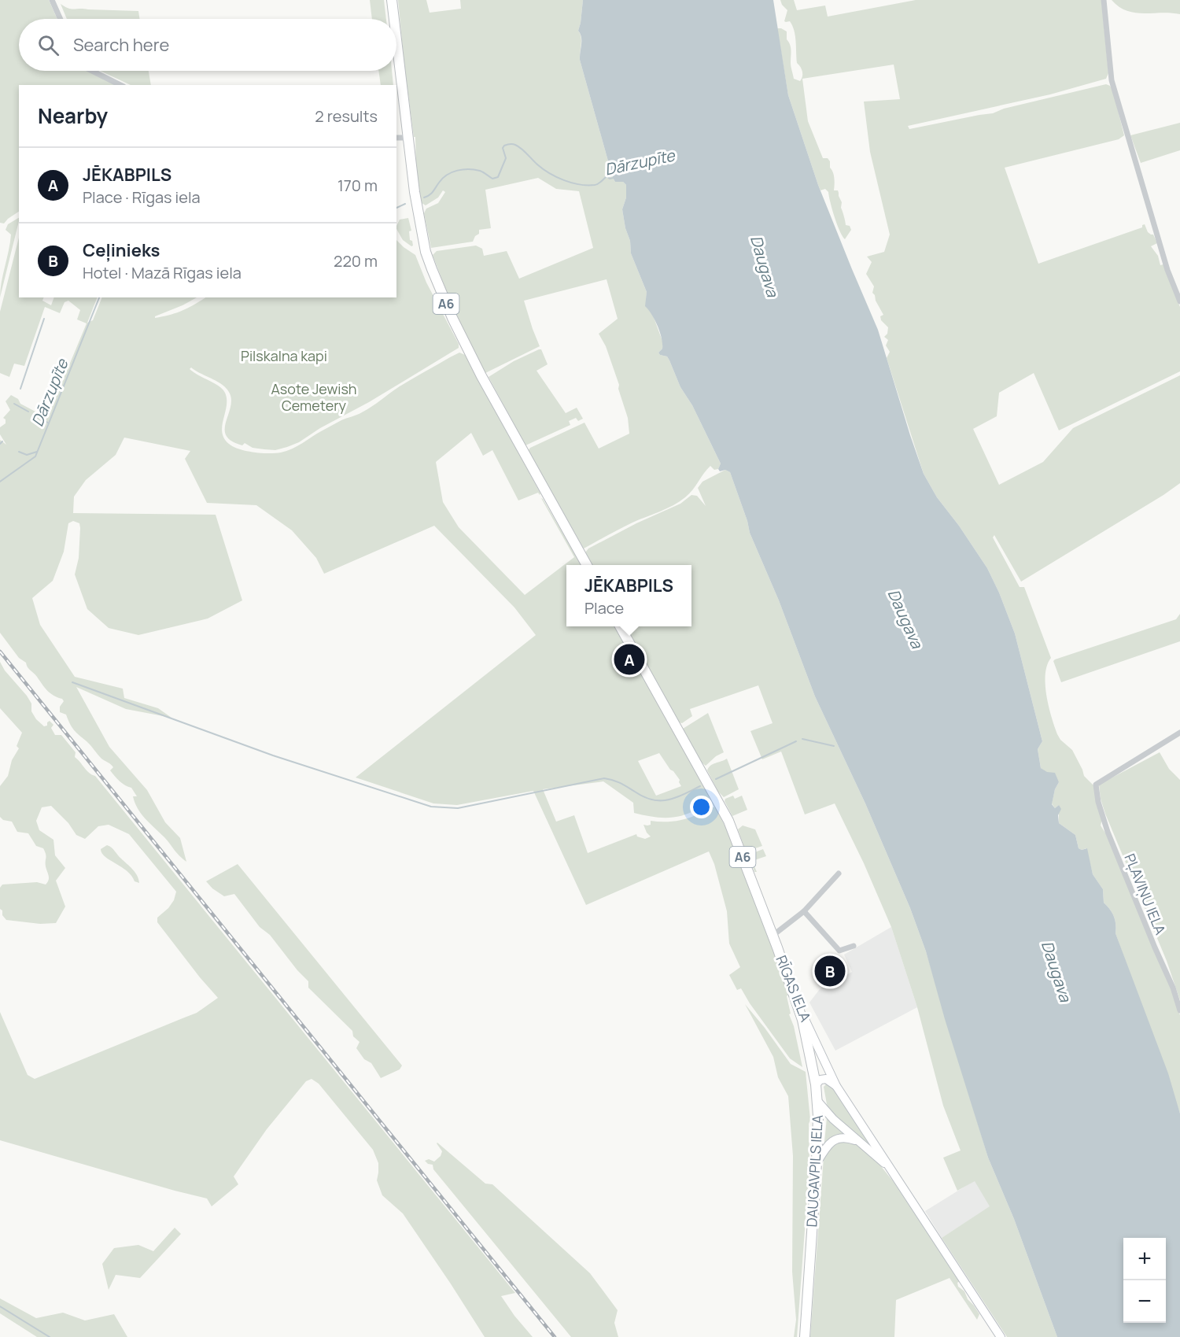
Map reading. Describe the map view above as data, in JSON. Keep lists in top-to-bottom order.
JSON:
{
  "streets": {
    "highway": ["A6", "RĪGAS IELA", "DAUGAVPILS IELA"],
    "street": ["PĻAVIŅU IELA"]
  },
  "crossings": [
    ["RĪGAS IELA", "DAUGAVPILS IELA"]
  ],
  "water": ["Dārzupīte", "Daugava"],
  "parks": ["Pilskalna kapi", "Asote Jewish Cemetery"],
  "page": {
    "search": "Search here",
    "heading": ["Nearby", "2 results"],
    "list": [
      {
        "mark": "A",
        "name": "JĒKABPILS",
        "note": "Place · Rīgas iela",
        "value": "170 m"
      },
      {
        "mark": "B",
        "name": "Ceļinieks",
        "note": "Hotel · Mazā Rīgas iela",
        "value": "220 m"
      }
    ],
    "popup": ["JĒKABPILS", "Place"],
    "pins": ["A", "B"],
    "map_buttons": ["+", "−"]
  }
}
